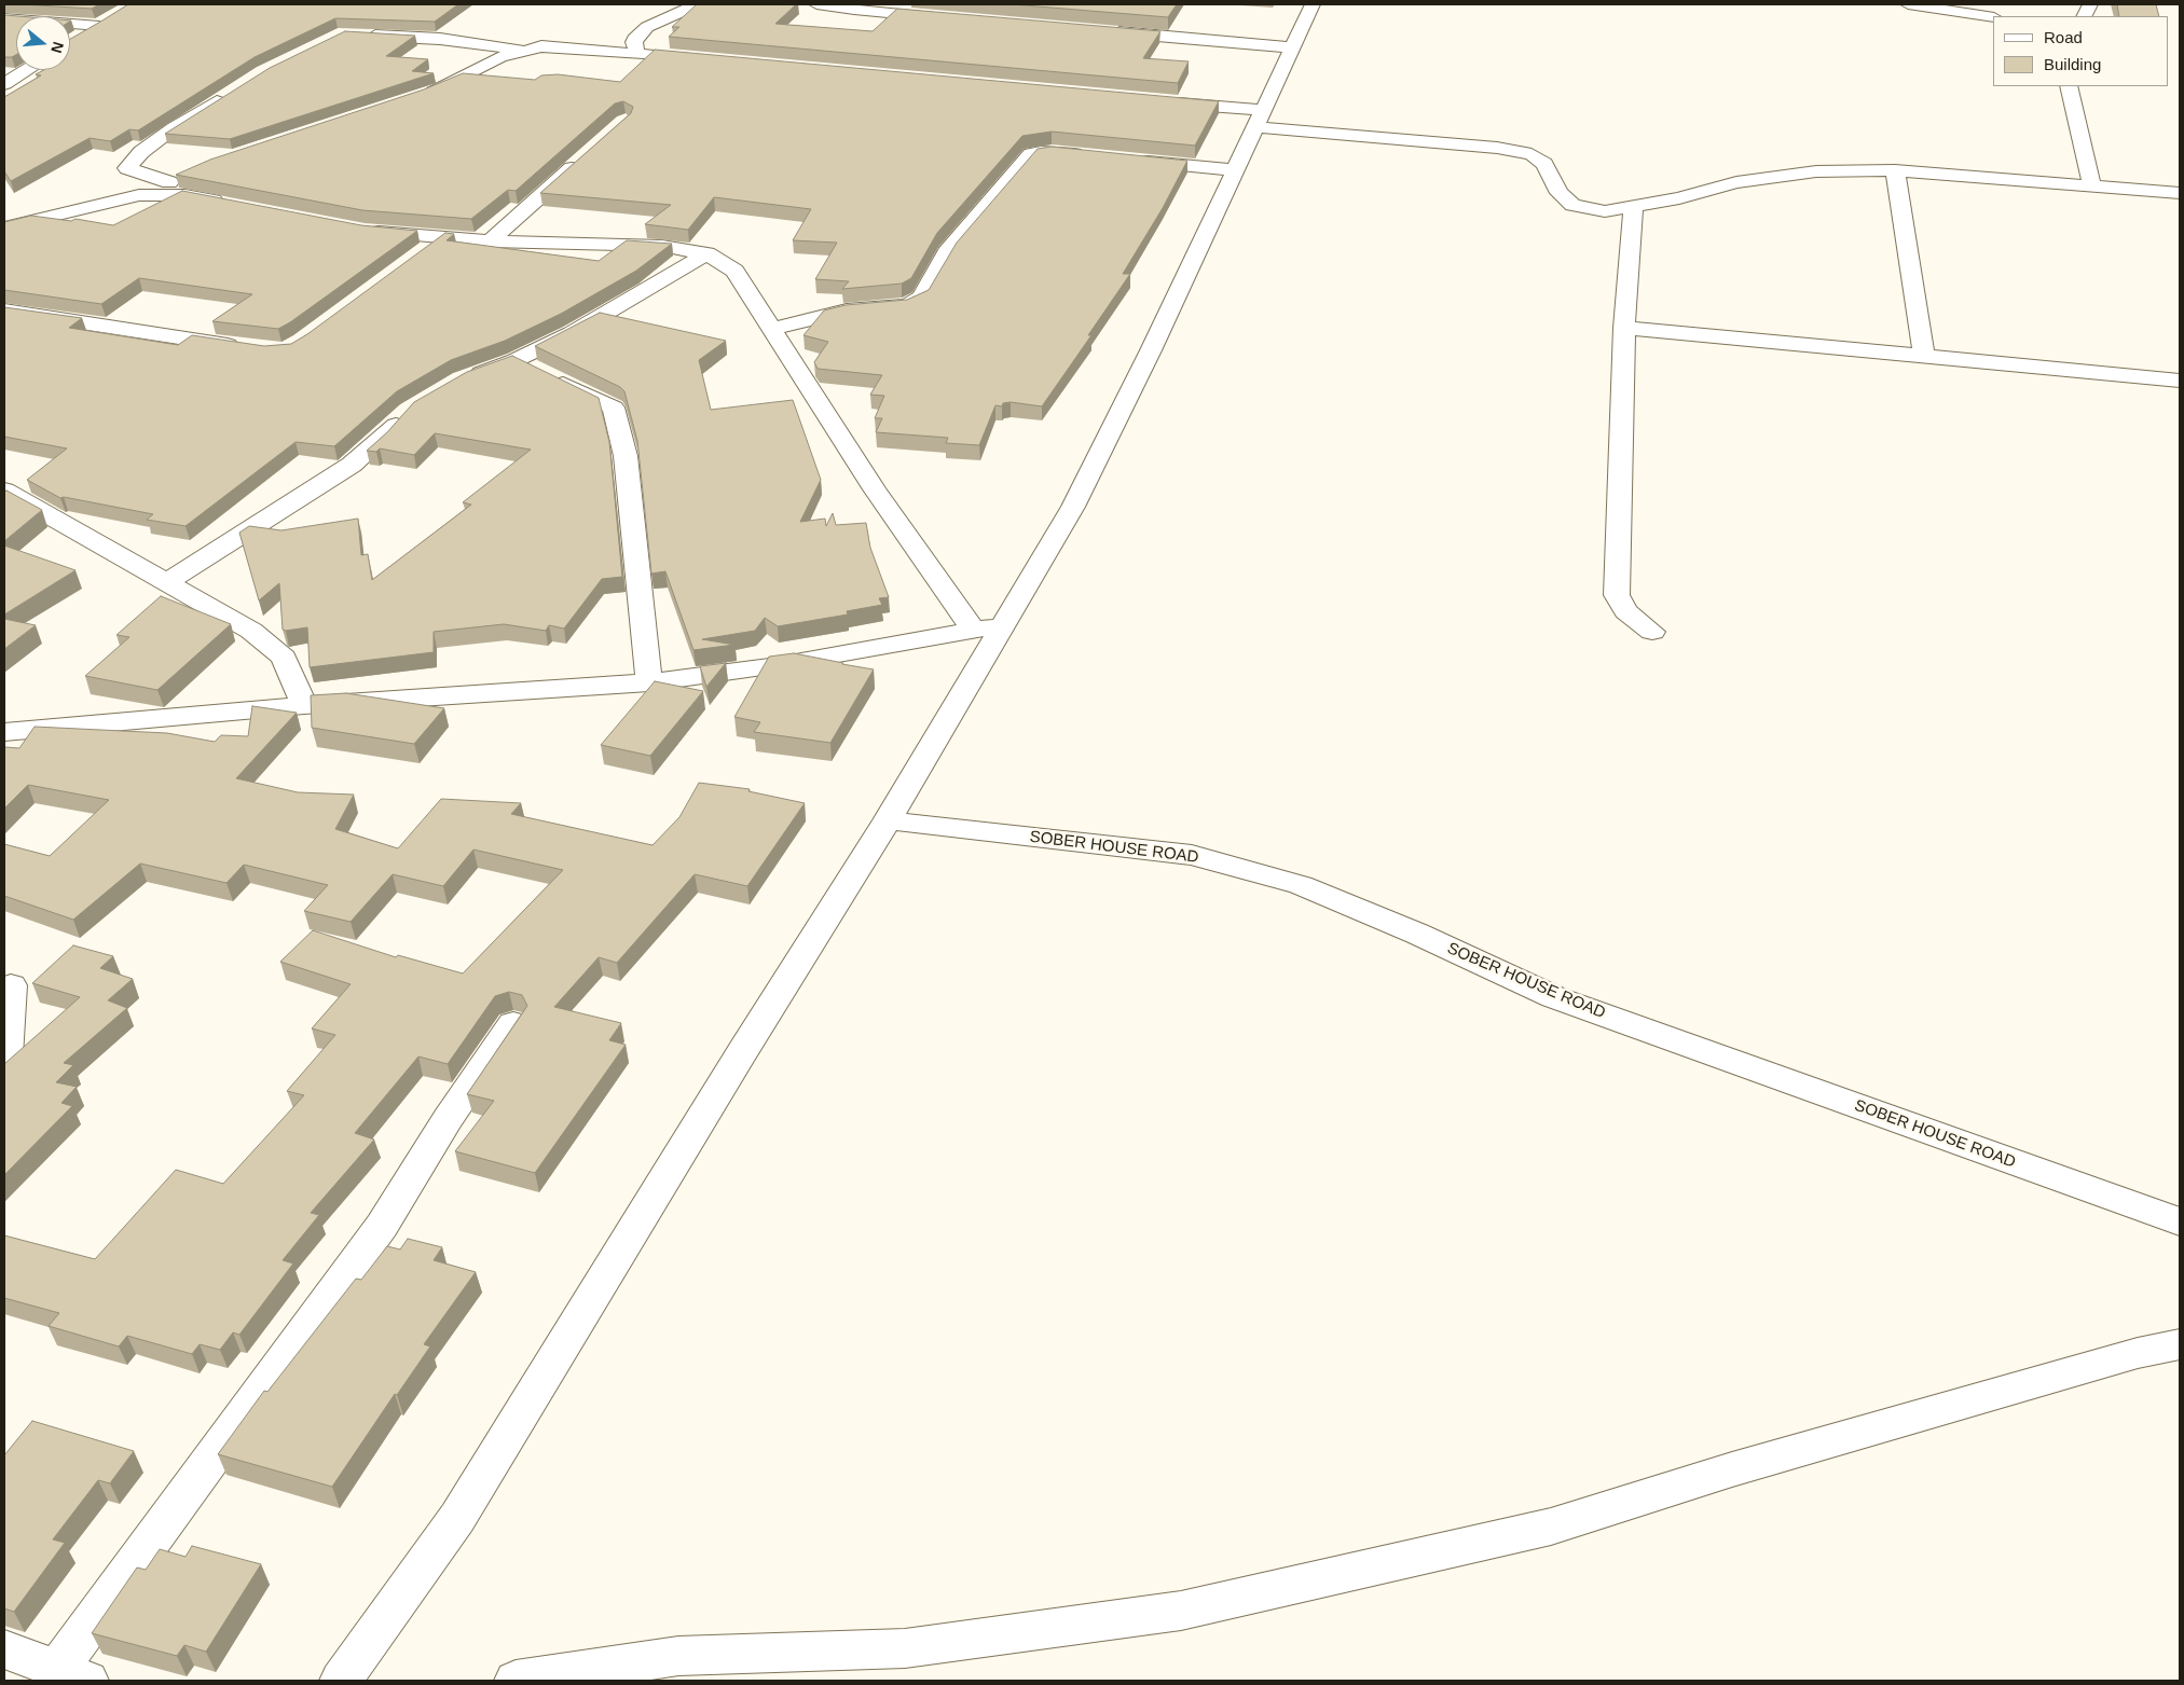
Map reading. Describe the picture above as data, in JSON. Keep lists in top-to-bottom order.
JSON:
{
  "streets": {
    "street": ["SOBER HOUSE ROAD"]
  },
  "legend": ["Road", "Building"],
  "north": "right"
}
